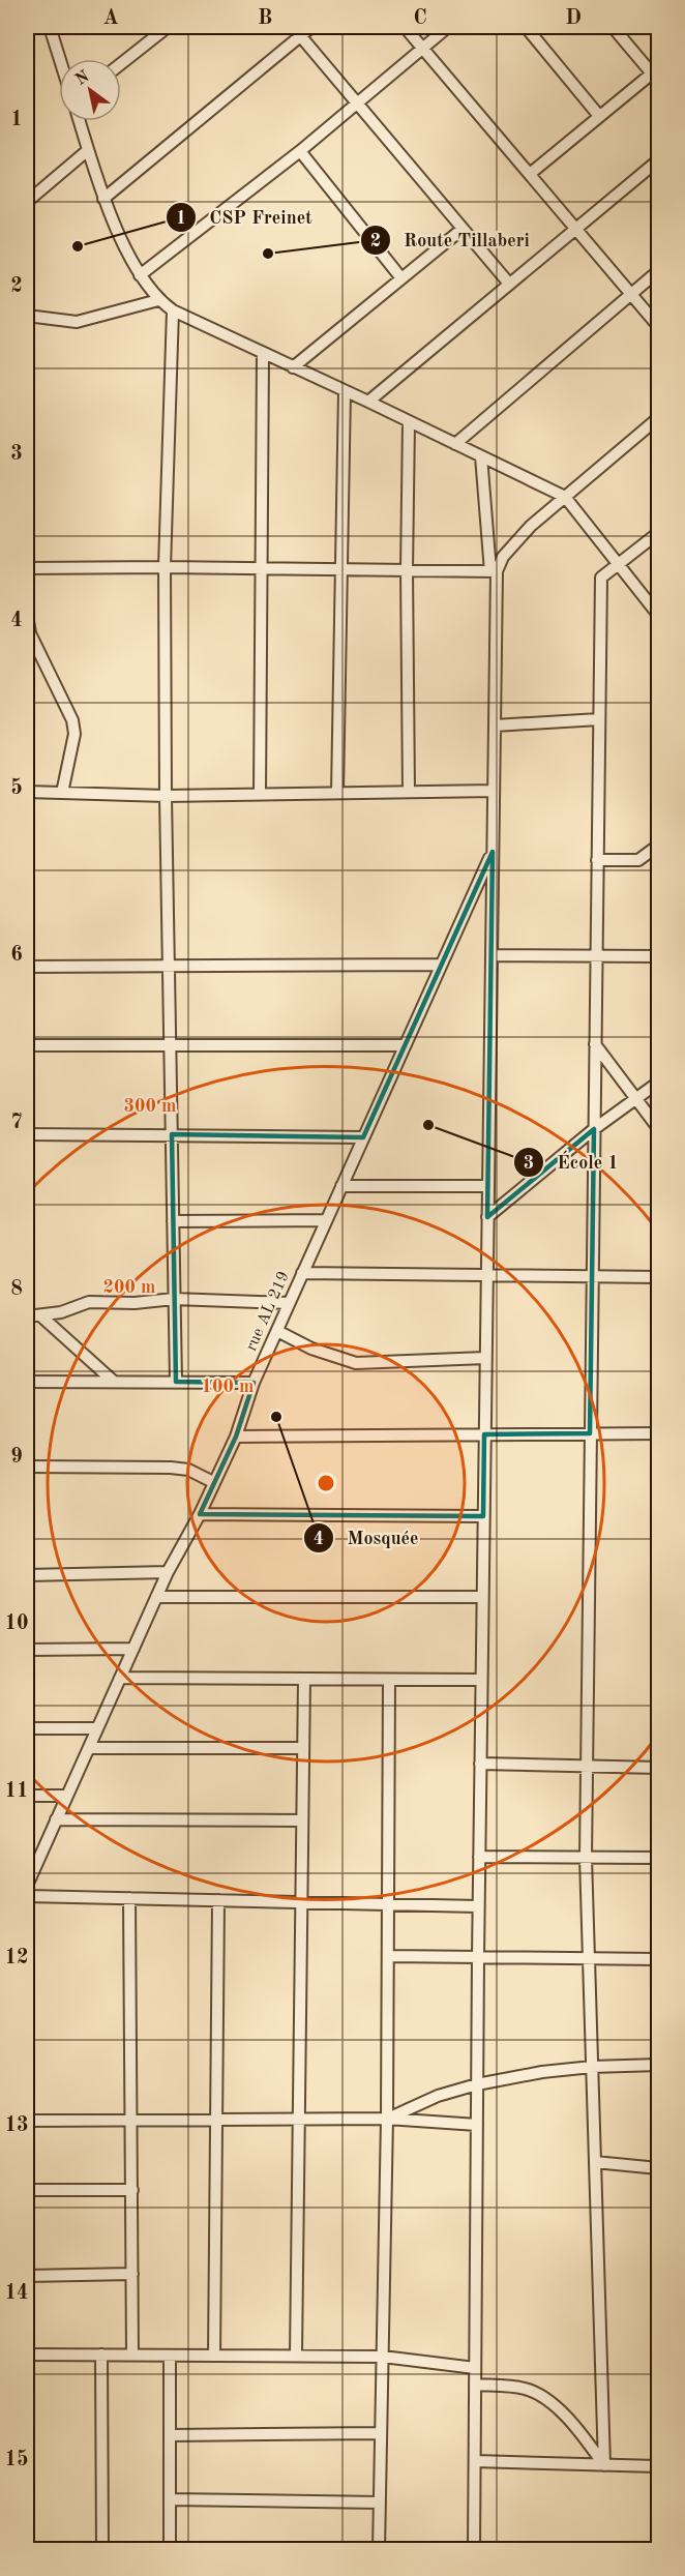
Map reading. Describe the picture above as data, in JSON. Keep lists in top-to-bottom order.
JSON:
{
  "streets": {
    "street": ["rue AL 219"]
  },
  "places": [
    "CSP Freinet",
    "Route Tillaberi",
    "École 1",
    "Mosquée"
  ],
  "north": "top left",
  "grid": {
    "columns": [
      "A",
      "B",
      "C",
      "D"
    ],
    "rows": [
      "1",
      "2",
      "3",
      "4",
      "5",
      "6",
      "7",
      "8",
      "9",
      "10",
      "11",
      "12",
      "13",
      "14",
      "15"
    ]
  },
  "rings": ["300 m", "200 m", "100 m"]
}
